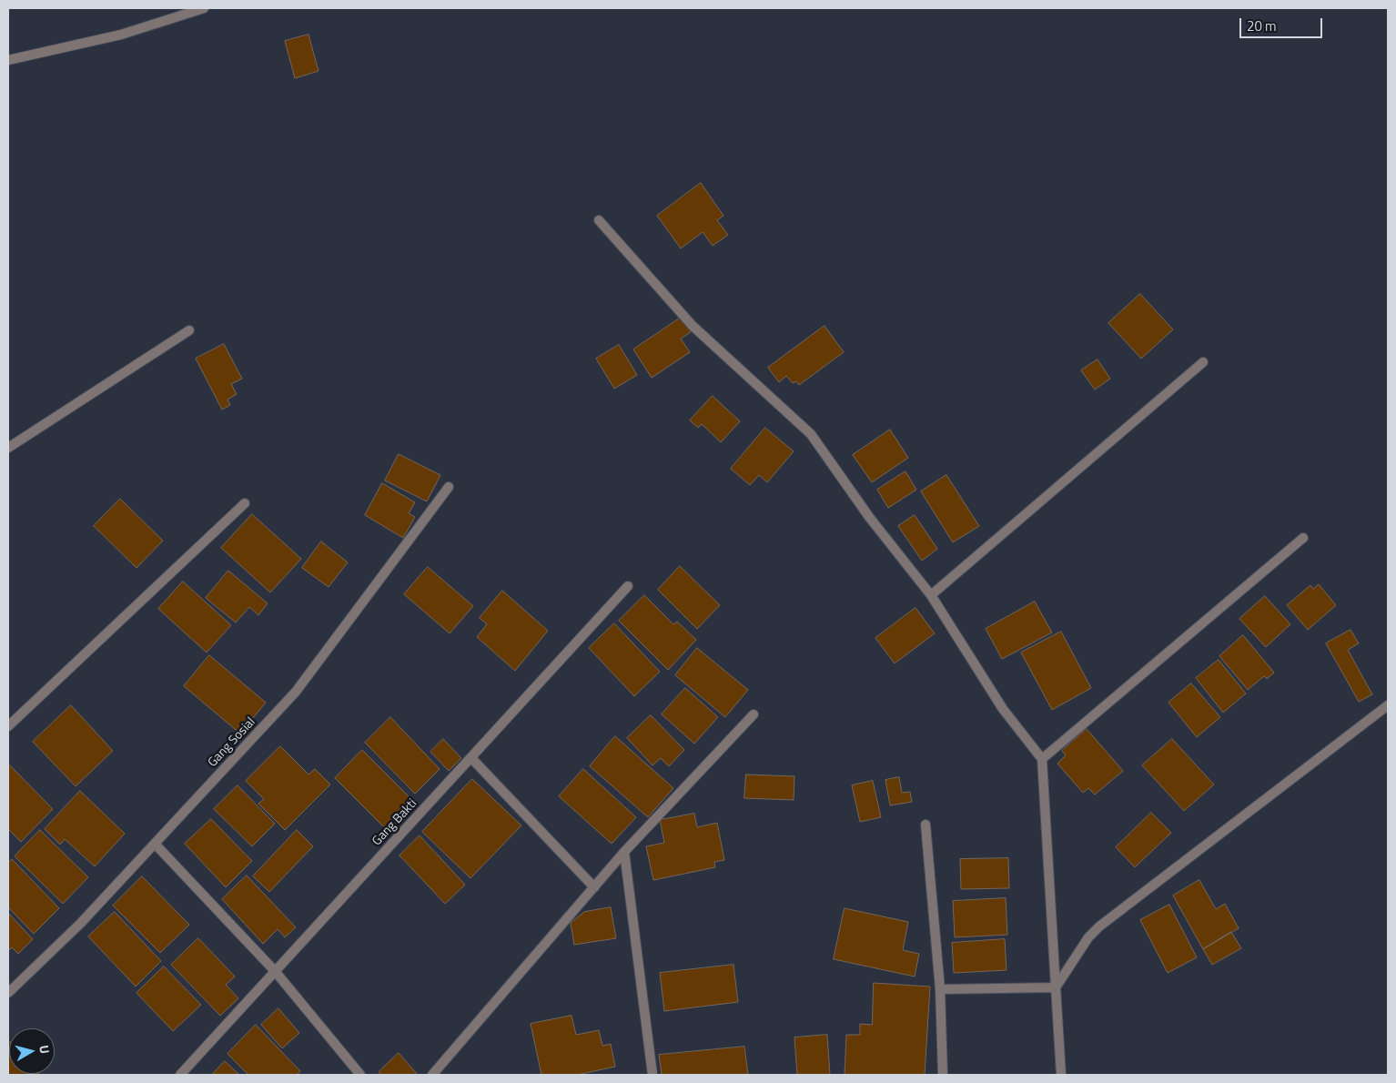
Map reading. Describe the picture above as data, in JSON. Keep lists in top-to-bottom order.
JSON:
{
  "streets": {
    "street": ["Gang Sosial", "Gang Bakti"]
  },
  "scale_bar": "20 m",
  "north": "right"
}
